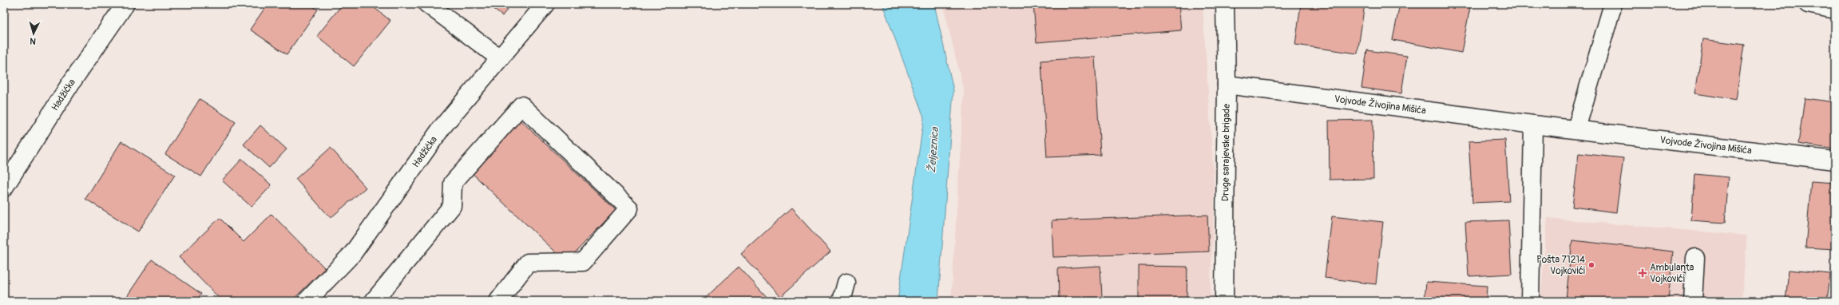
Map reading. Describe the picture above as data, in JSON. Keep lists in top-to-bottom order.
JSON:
{
  "streets": {
    "street": ["Hadžićka", "Vojvode Živojina Mišića", "Druge sarajevske brigade"]
  },
  "crossings": [
    ["Vojvode Živojina Mišića", "Druge sarajevske brigade"]
  ],
  "water": ["Željeznica"],
  "places": {
    "other": ["Pošta 71214 Vojkovići"],
    "health": ["Ambulanta Vojkovići"]
  },
  "north": "bottom"
}
